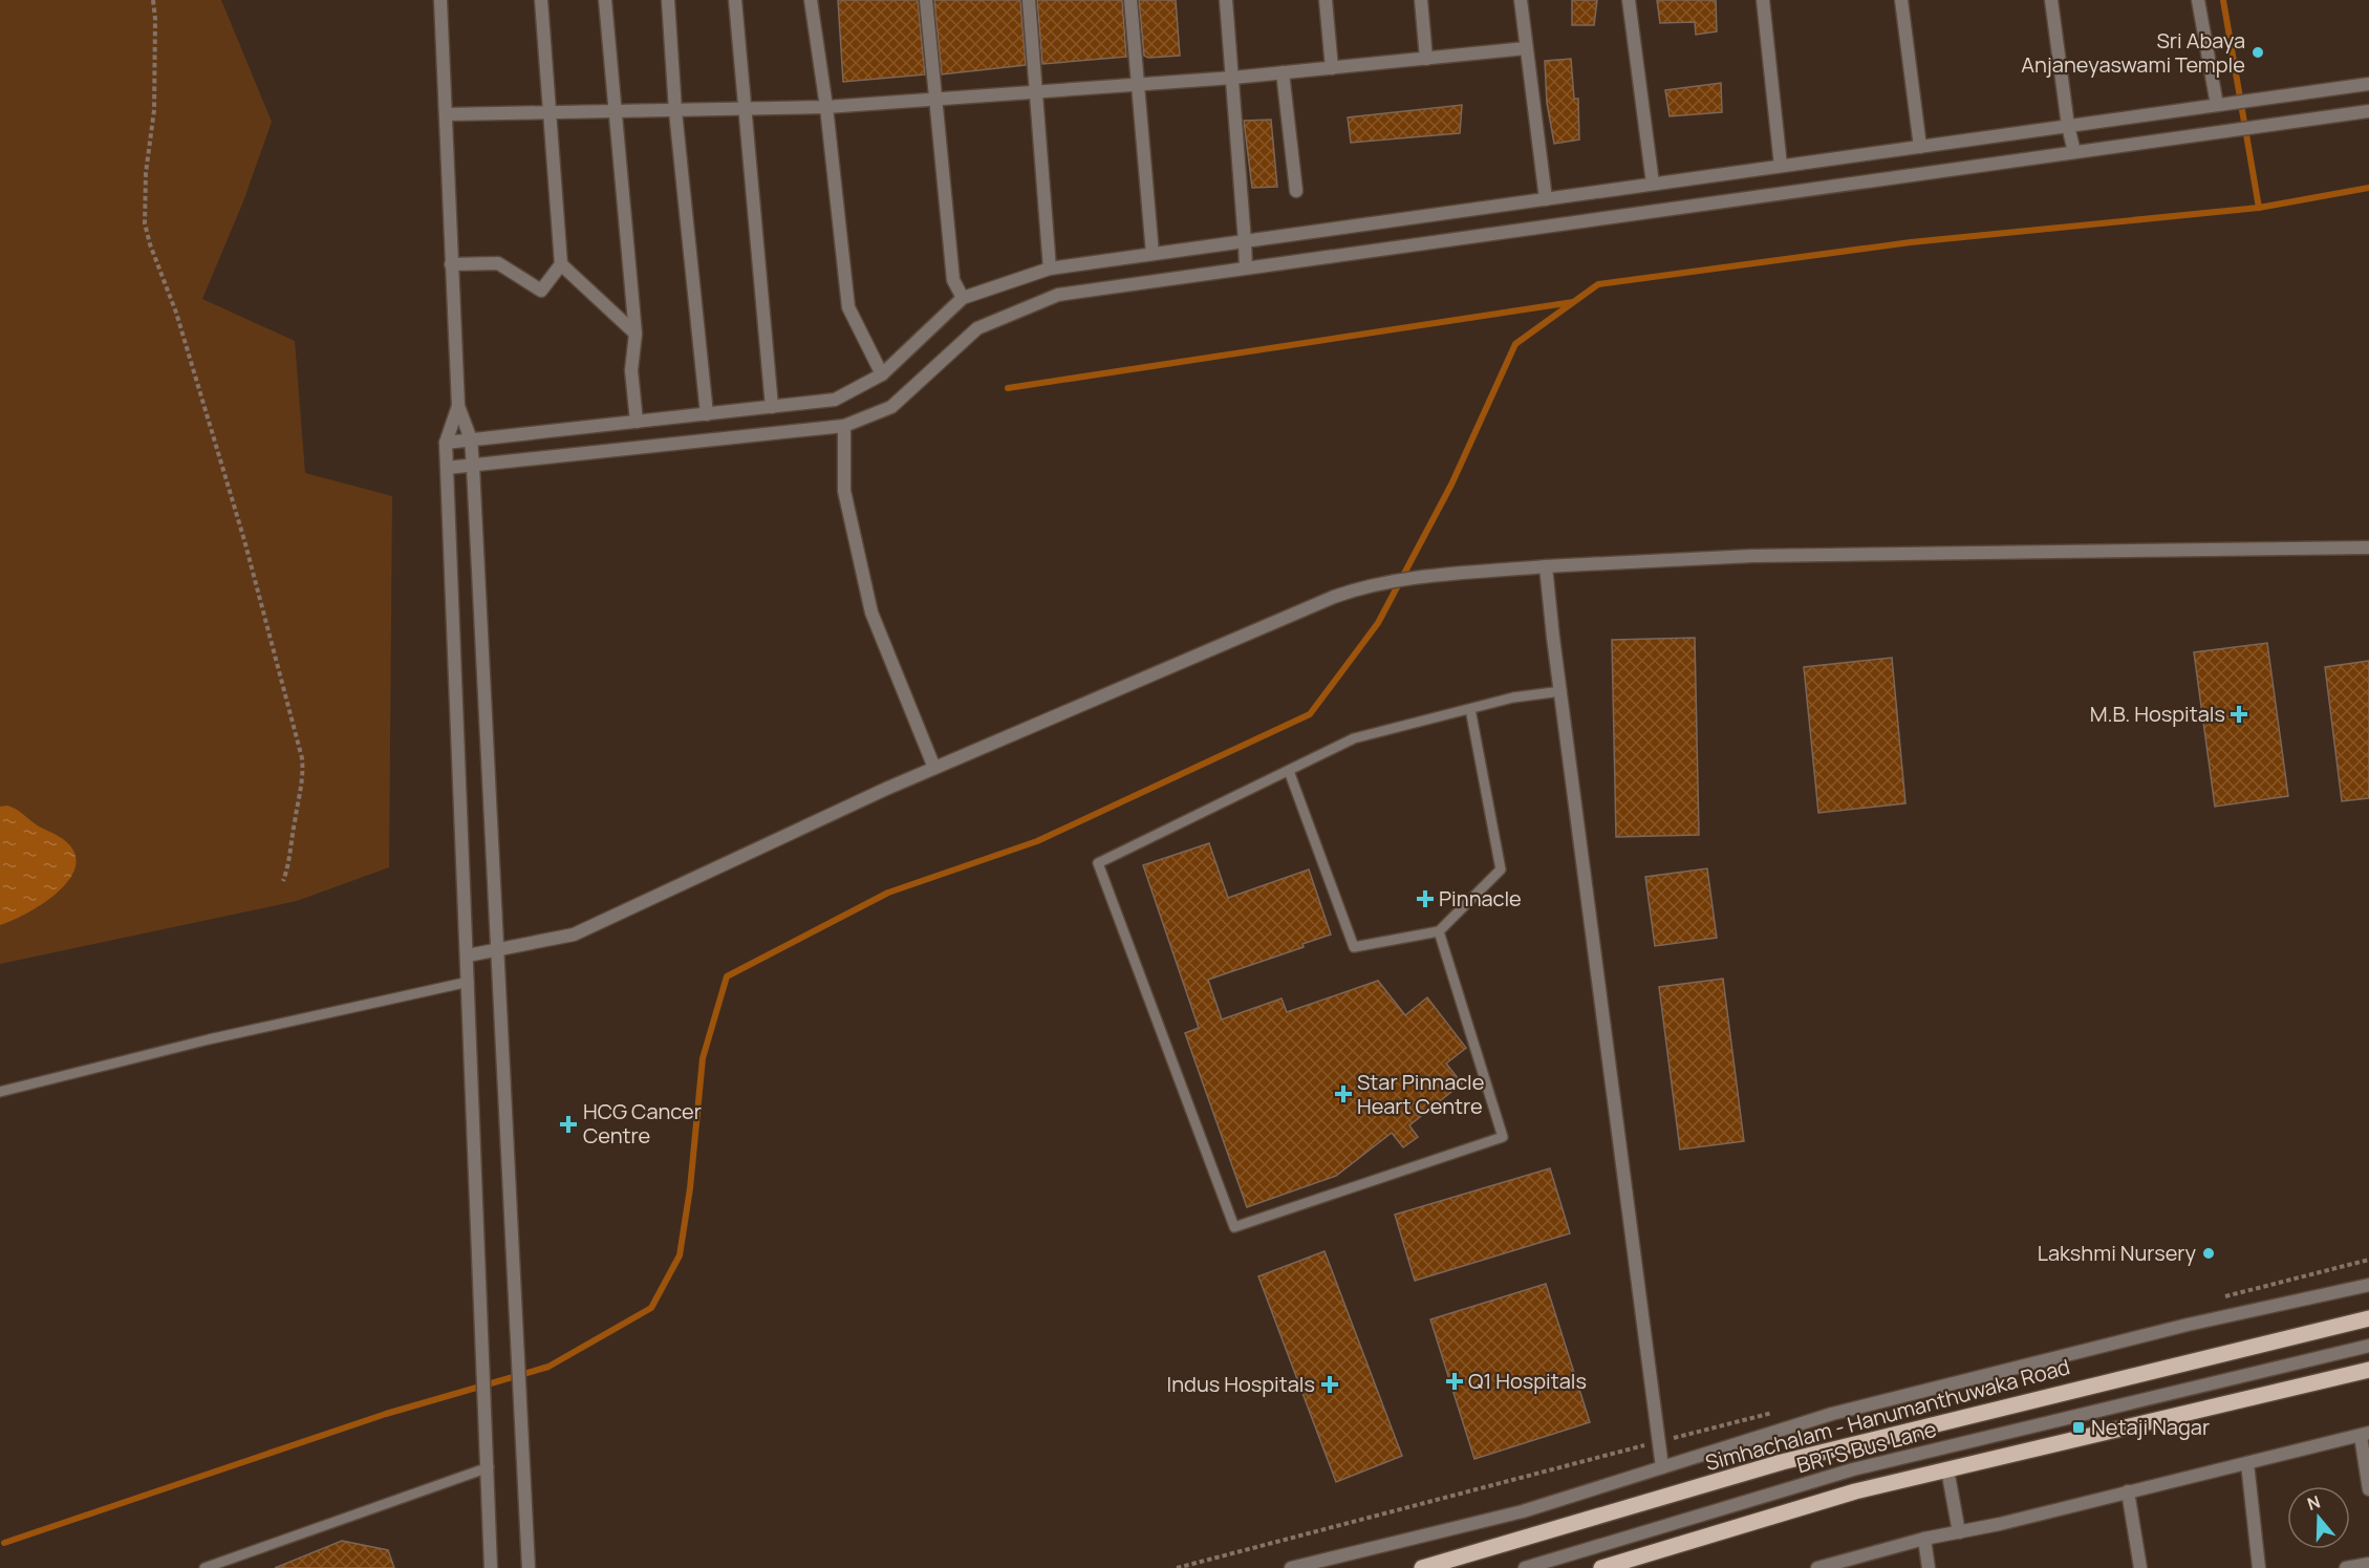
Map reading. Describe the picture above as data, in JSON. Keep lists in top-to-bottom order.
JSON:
{
  "streets": {
    "main road": ["Simhachalam - Hanumanthuwaka Road"],
    "street": ["BRTS Bus Lane"]
  },
  "places": {
    "other": ["Sri Abaya Anjaneyaswami Temple", "Lakshmi Nursery"],
    "health": [
      "M.B. Hospitals",
      "Pinnacle",
      "Star Pinnacle Heart Centre",
      "HCG Cancer Centre",
      "Q1 Hospitals",
      "Indus Hospitals"
    ],
    "transit": ["Netaji Nagar"]
  },
  "north": "top"
}
